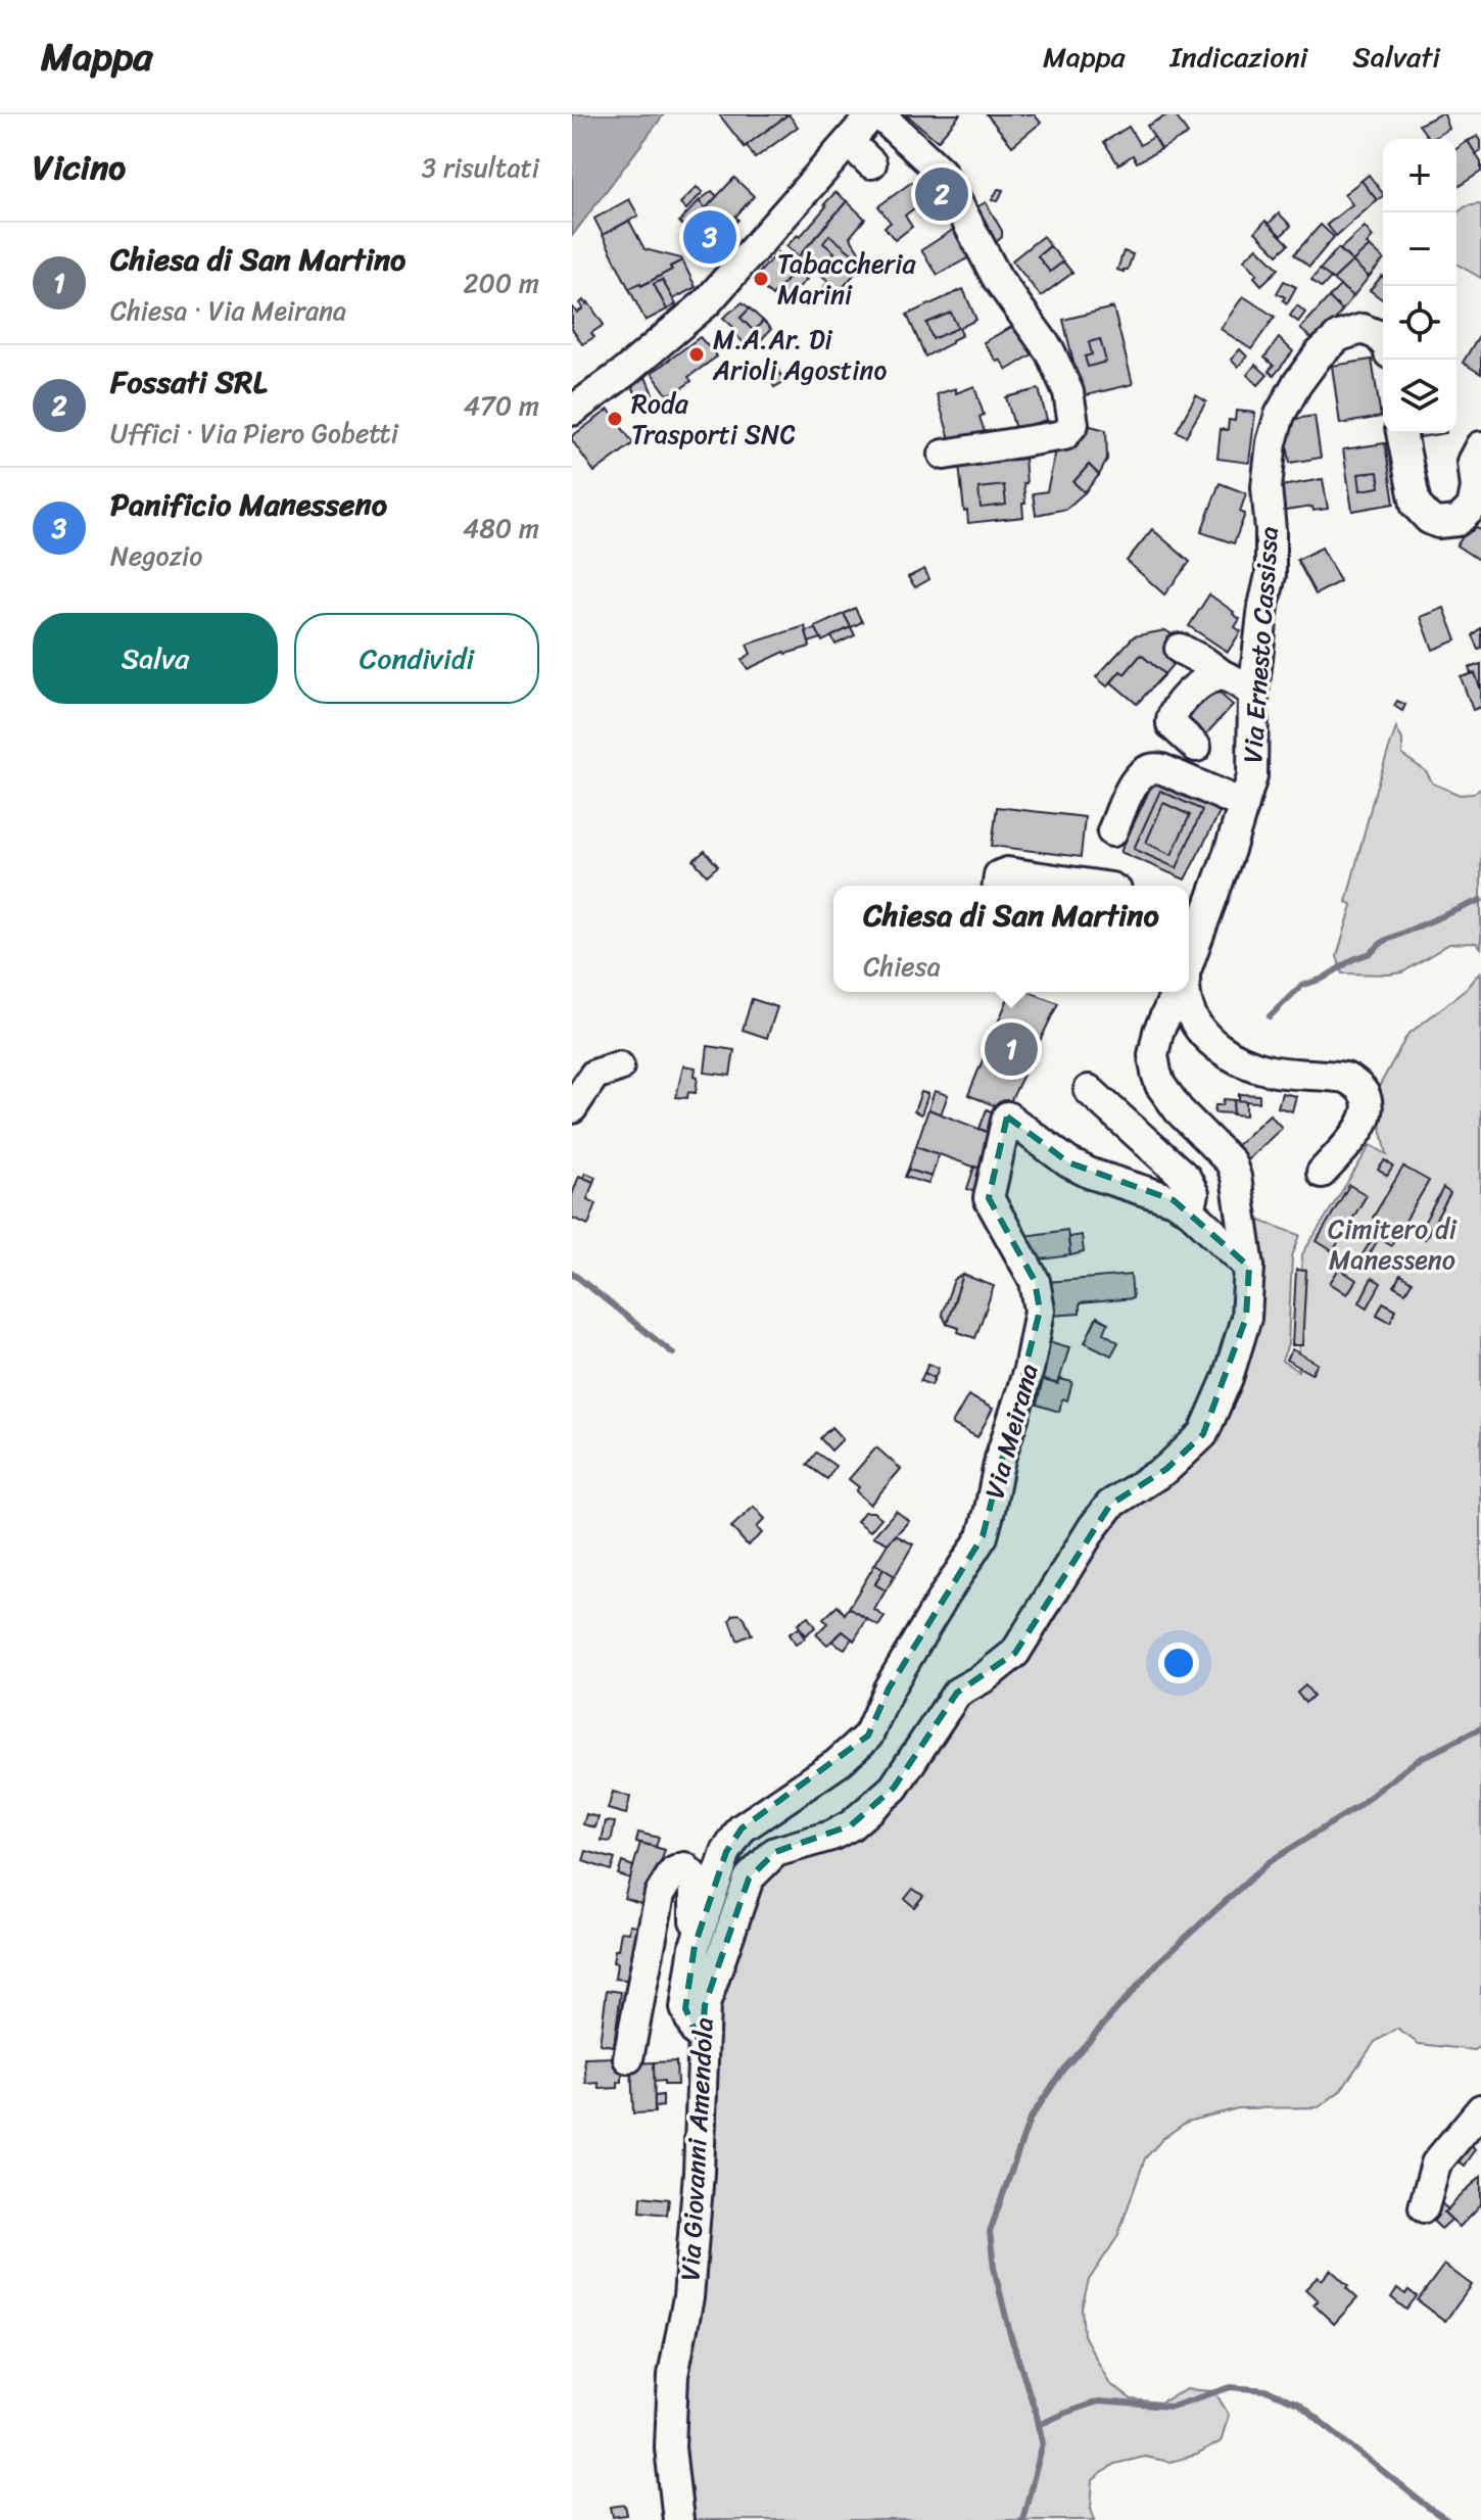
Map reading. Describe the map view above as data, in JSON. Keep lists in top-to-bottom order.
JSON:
{
  "streets": {
    "street": ["Via Ernesto Cassissa", "Via Meirana", "Via Giovanni Amendola"]
  },
  "crossings": [
    ["Via Ernesto Cassissa", "Via Meirana"],
    ["Via Ernesto Cassissa", "Via Giovanni Amendola"],
    ["Via Meirana", "Via Giovanni Amendola"]
  ],
  "parks": ["Cimitero di Manesseno"],
  "places": ["Tabaccheria Marini", "M.A.Ar. Di Arioli Agostino", "Roda Trasporti SNC"],
  "page": {
    "header": "Mappa",
    "nav": ["Mappa", "Indicazioni", "Salvati"],
    "heading": ["Vicino", "3 risultati"],
    "map_buttons": ["+", "−"],
    "pins": ["2", "3", "1"],
    "list": [
      {
        "mark": "1",
        "name": "Chiesa di San Martino",
        "note": "Chiesa · Via Meirana",
        "value": "200 m"
      },
      {
        "mark": "2",
        "name": "Fossati SRL",
        "note": "Uffici · Via Piero Gobetti",
        "value": "470 m"
      },
      {
        "mark": "3",
        "name": "Panificio Manesseno",
        "note": "Negozio",
        "value": "480 m"
      }
    ],
    "buttons": ["Salva", "Condividi"],
    "popup": ["Chiesa di San Martino", "Chiesa"]
  }
}
